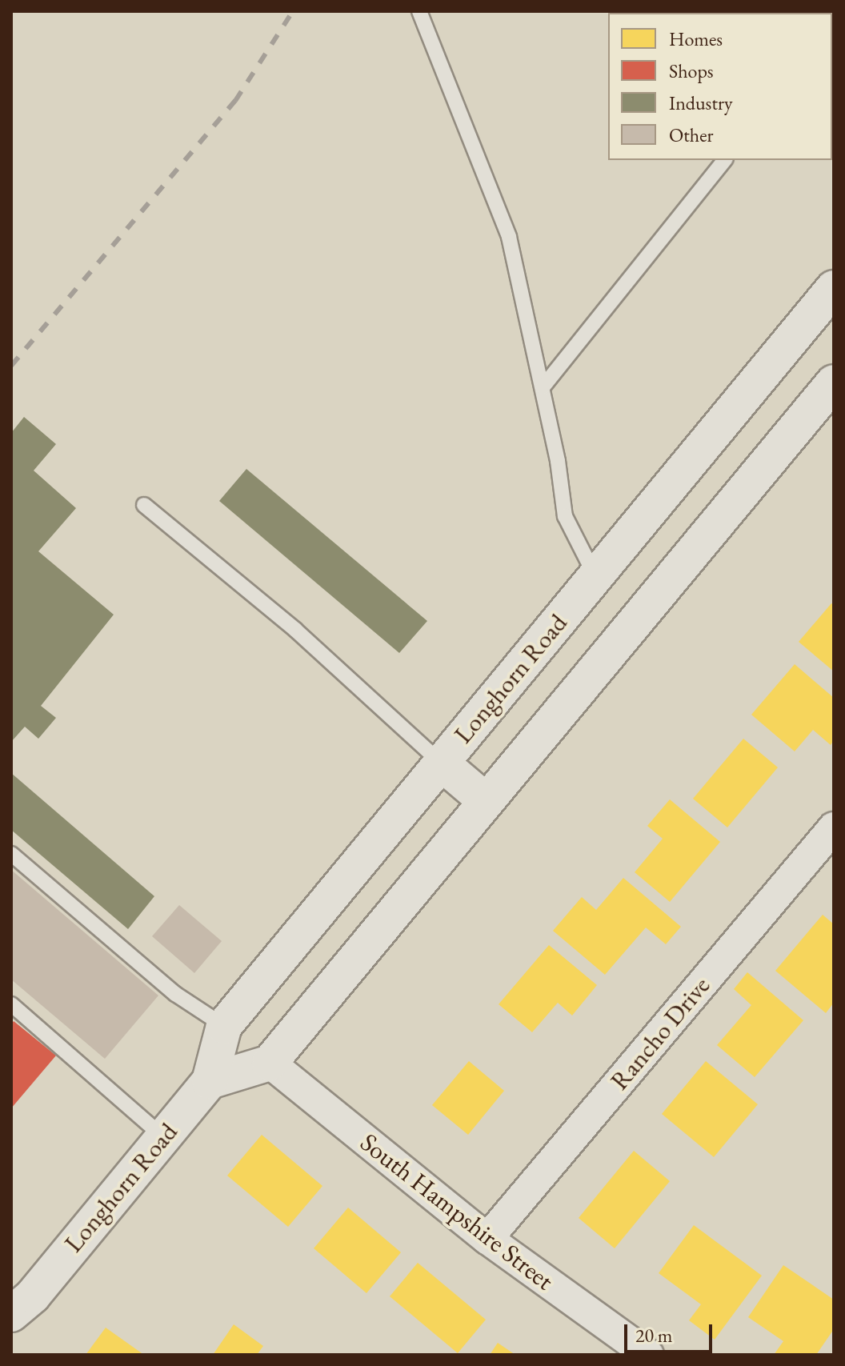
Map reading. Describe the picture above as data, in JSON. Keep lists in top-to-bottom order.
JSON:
{
  "streets": {
    "main road": ["Longhorn Road"],
    "street": ["Rancho Drive", "South Hampshire Street"]
  },
  "crossings": [
    ["Rancho Drive", "South Hampshire Street"]
  ],
  "legend": [
    "Homes",
    "Shops",
    "Industry",
    "Other"
  ],
  "scale_bar": "20 m"
}
